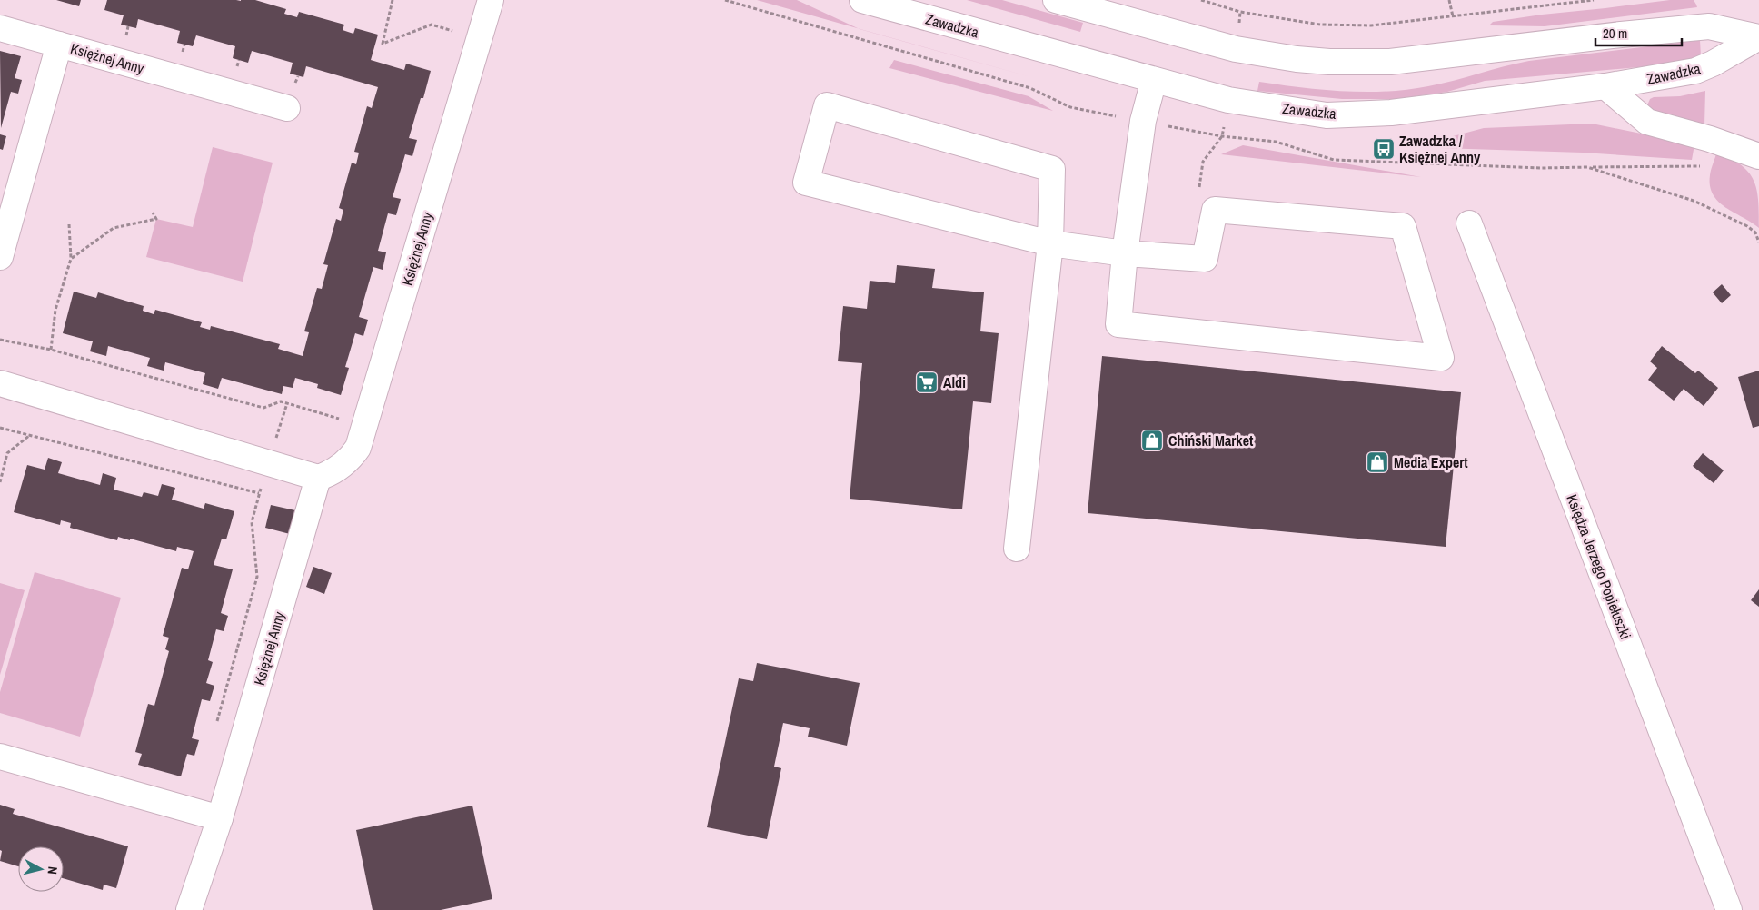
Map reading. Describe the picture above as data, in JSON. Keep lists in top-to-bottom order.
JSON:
{
  "streets": {
    "street": ["Zawadzka", "Księżnej Anny", "Księdza Jerzego Popiełuszki"]
  },
  "places": {
    "bus stop": ["Zawadzka / Księżnej Anny"],
    "supermarket": ["Aldi"],
    "shop": ["Chiński Market", "Media Expert"]
  },
  "scale_bar": "20 m",
  "north": "right"
}
